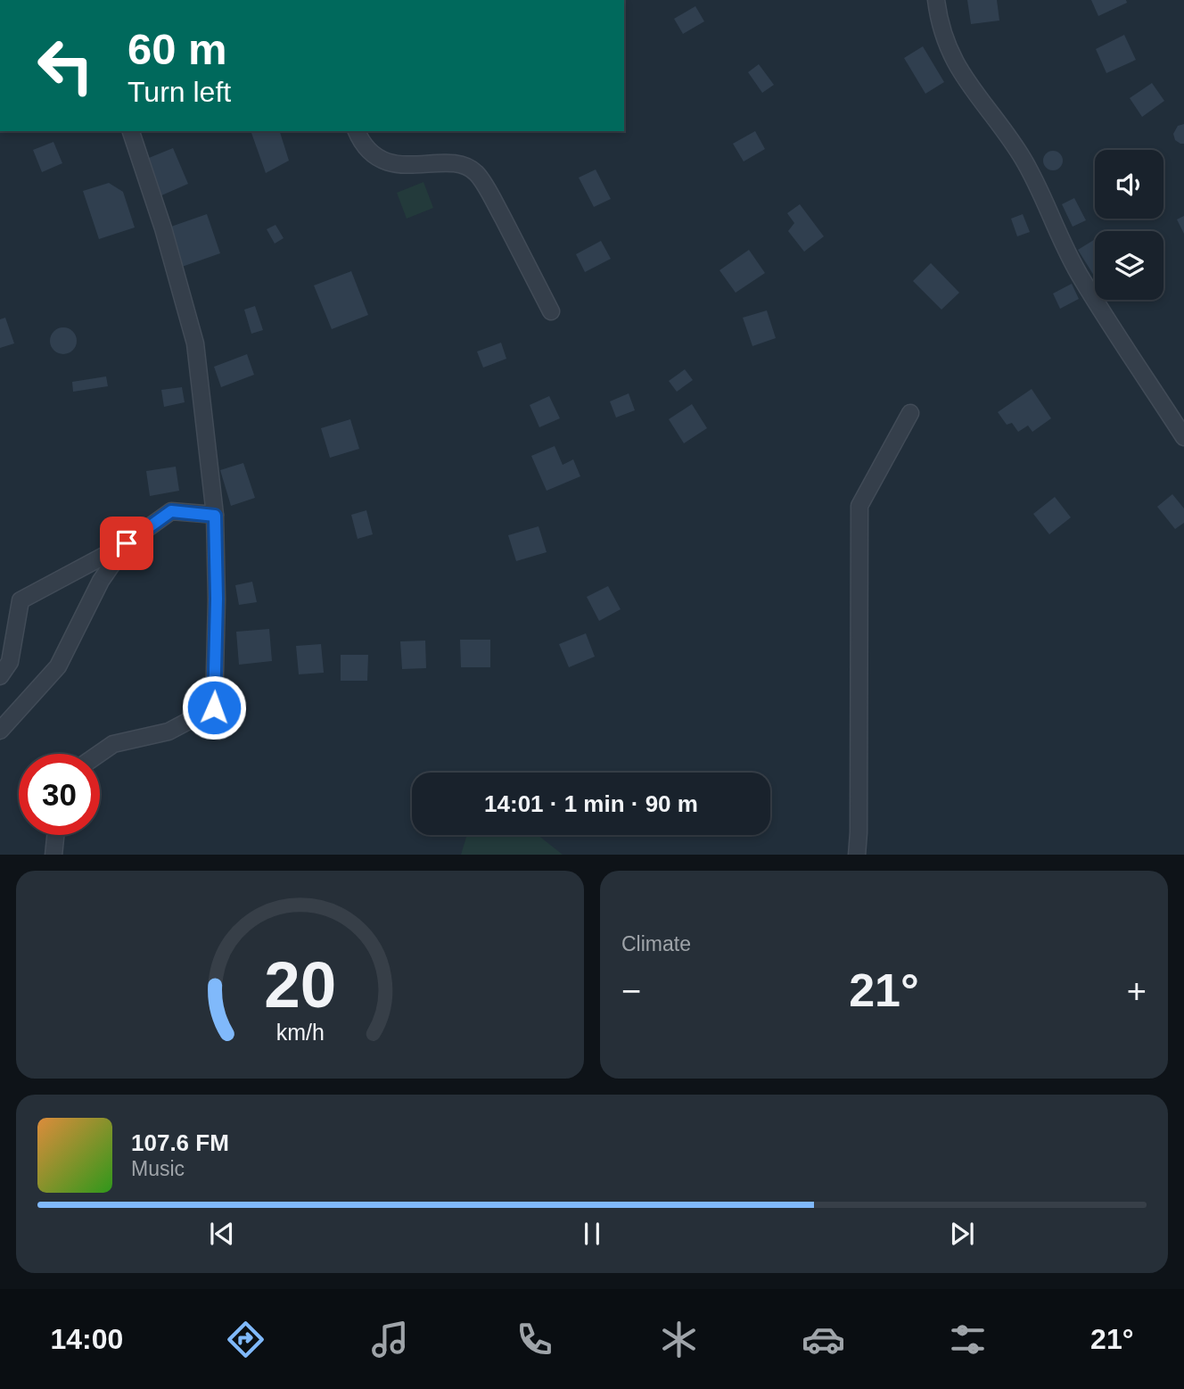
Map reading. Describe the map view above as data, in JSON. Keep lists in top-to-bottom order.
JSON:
{
  "page": {
    "turn": ["60 m", "Turn left"],
    "limit": "30",
    "trip": "14:01 · 1 min · 90 m",
    "tile": "Climate",
    "heat": ["−", "21°", "+"],
    "song": ["107.6 FM", "Music"],
    "tabs": ["14:00", "21°"],
    "gauge": ["20", "km/h"]
  }
}
